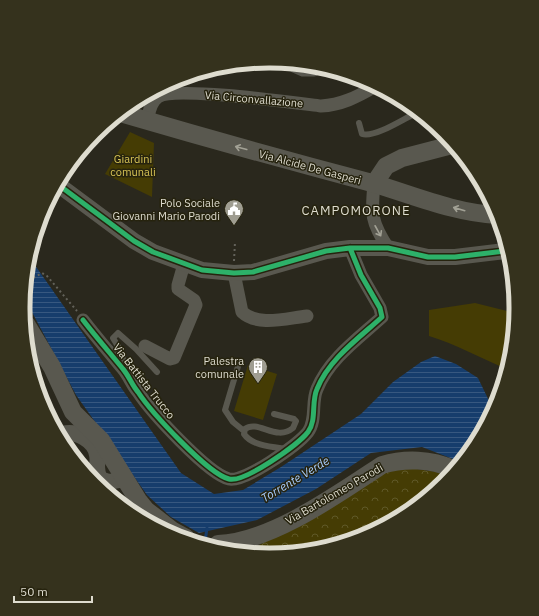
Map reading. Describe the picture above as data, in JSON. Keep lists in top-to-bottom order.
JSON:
{
  "streets": {
    "main road": ["Via Alcide De Gasperi", "Via Bartolomeo Parodi"],
    "street": ["Via Circonvallazione", "Via Battista Trucco"]
  },
  "crossings": [
    ["Via Circonvallazione", "Via Alcide De Gasperi"]
  ],
  "one_way": ["Via Alcide De Gasperi"],
  "districts": ["CAMPOMORONE"],
  "water": ["Torrente Verde"],
  "parks": ["Giardini comunali"],
  "places": {
    "public building": ["Polo Sociale Giovanni Mario Parodi"],
    "building": ["Palestra comunale"]
  },
  "scale_bar": "50 m"
}
